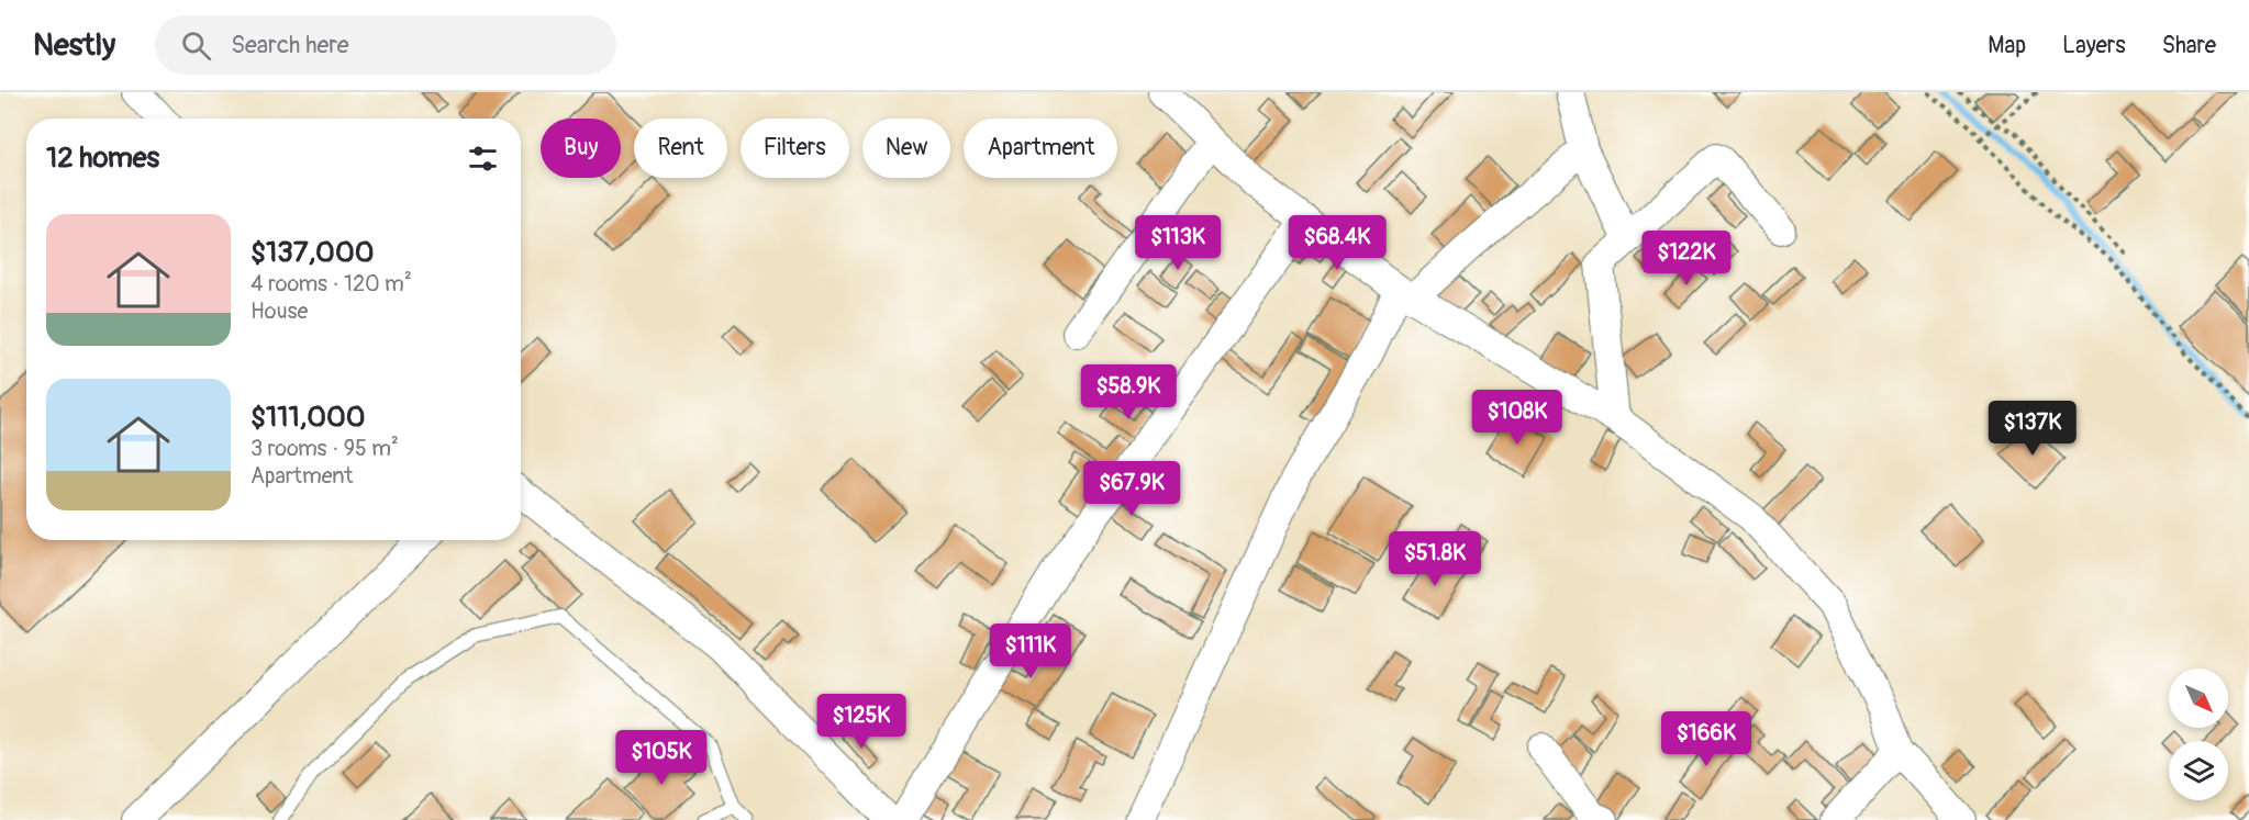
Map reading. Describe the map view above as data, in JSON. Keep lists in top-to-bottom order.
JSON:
{
  "north": "bottom right",
  "page": {
    "header": "Nestly",
    "search": "Search here",
    "nav": ["Map", "Layers", "Share"],
    "chip": [
      "Buy",
      "Rent",
      "Filters",
      "New",
      "Apartment"
    ],
    "heading": "12 homes",
    "list": [
      {
        "name": "$137,000",
        "note": "4 rooms · 120 m² · House"
      },
      {
        "name": "$111,000",
        "note": "3 rooms · 95 m² · Apartment"
      }
    ],
    "price": [
      "$113K",
      "$68.4K",
      "$122K",
      "$58.9K",
      "$108K",
      "$137K",
      "$67.9K",
      "$51.8K",
      "$111K",
      "$125K",
      "$166K",
      "$105K"
    ]
  }
}
